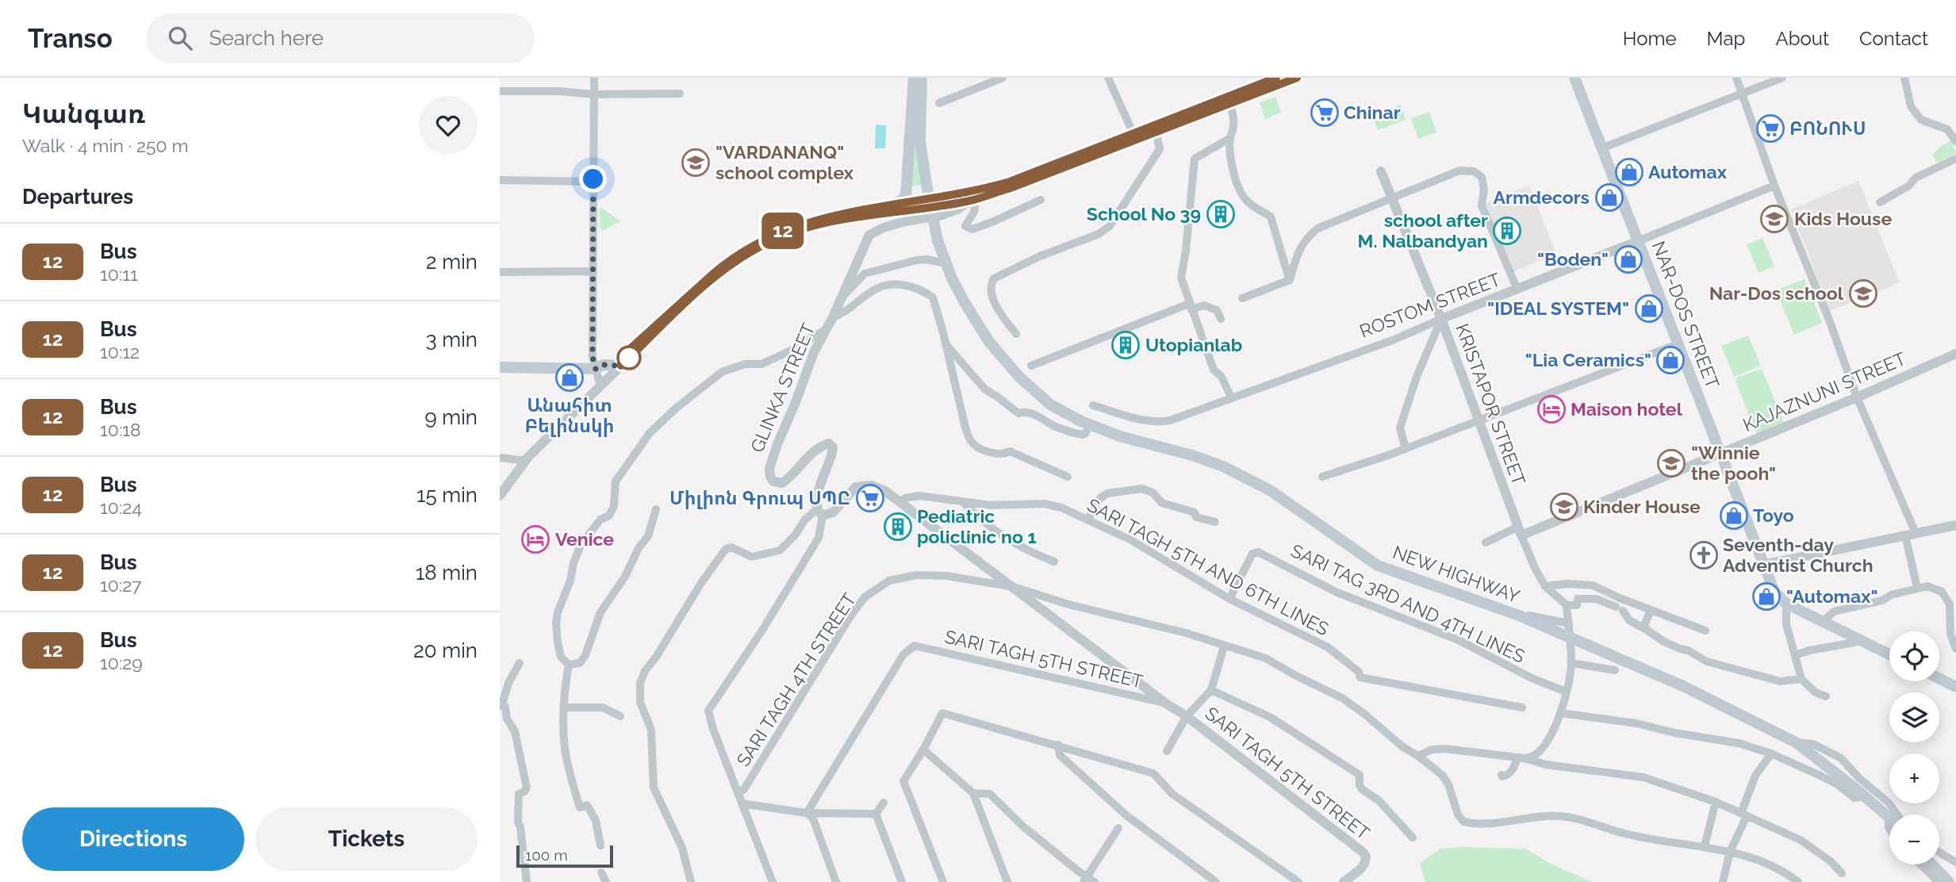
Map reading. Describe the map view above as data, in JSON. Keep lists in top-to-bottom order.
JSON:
{
  "streets": {
    "main road": ["NAR-DOS STREET", "NEW HIGHWAY"],
    "street": [
      "ROSTOM STREET",
      "GLINKA STREET",
      "KAJAZNUNI STREET",
      "KRISTAPOR STREET",
      "SARI TAGH 5TH AND 6TH LINES",
      "SARI TAG 3RD AND 4TH LINES",
      "SARI TAGH 5TH STREET",
      "SARI TAGH 4TH STREET"
    ]
  },
  "crossings": [
    ["ROSTOM STREET", "NAR-DOS STREET"],
    ["ROSTOM STREET", "KRISTAPOR STREET"],
    ["NAR-DOS STREET", "KAJAZNUNI STREET"],
    ["KAJAZNUNI STREET", "KRISTAPOR STREET"],
    ["SARI TAGH 5TH AND 6TH LINES", "SARI TAG 3RD AND 4TH LINES"]
  ],
  "places": {
    "supermarket": ["Chinar", "ԲՈՆՈՒՍ", "Միլիոն Գրուպ ՍՊԸ"],
    "school or university": [
      "\"VARDANANQ\" school complex",
      "Kids House",
      "Nar-Dos school",
      "\"Winnie the pooh\"",
      "Kinder House"
    ],
    "shop": [
      "Automax",
      "Armdecors",
      "\"Boden\"",
      "\"IDEAL SYSTEM\"",
      "\"Lia Ceramics\"",
      "Անահիտ Բելինսկի",
      "Toyo",
      "\"Automax\""
    ],
    "building": [
      "School No 39",
      "school after M. Nalbandyan",
      "Utopianlab",
      "Pediatric policlinic no 1"
    ],
    "hotel": ["Maison hotel", "Venice"],
    "church": ["Seventh-day Adventist Church"]
  },
  "lines": ["bus line 12"],
  "scale_bar": "100 m",
  "page": {
    "header": "Transo",
    "search": "Search here",
    "nav": [
      "Home",
      "Map",
      "About",
      "Contact"
    ],
    "heading": [
      ["Կանգառ", "Walk · 4 min · 250 m"],
      "Departures"
    ],
    "on_map": "12",
    "list": [
      {
        "mark": "12",
        "name": "Bus",
        "note": "10:11",
        "value": "2 min"
      },
      {
        "mark": "12",
        "name": "Bus",
        "note": "10:12",
        "value": "3 min"
      },
      {
        "mark": "12",
        "name": "Bus",
        "note": "10:18",
        "value": "9 min"
      },
      {
        "mark": "12",
        "name": "Bus",
        "note": "10:24",
        "value": "15 min"
      },
      {
        "mark": "12",
        "name": "Bus",
        "note": "10:27",
        "value": "18 min"
      },
      {
        "mark": "12",
        "name": "Bus",
        "note": "10:29",
        "value": "20 min"
      }
    ],
    "map_buttons": ["+", "−"],
    "buttons": ["Directions", "Tickets"],
    "scale": "100 m"
  }
}
